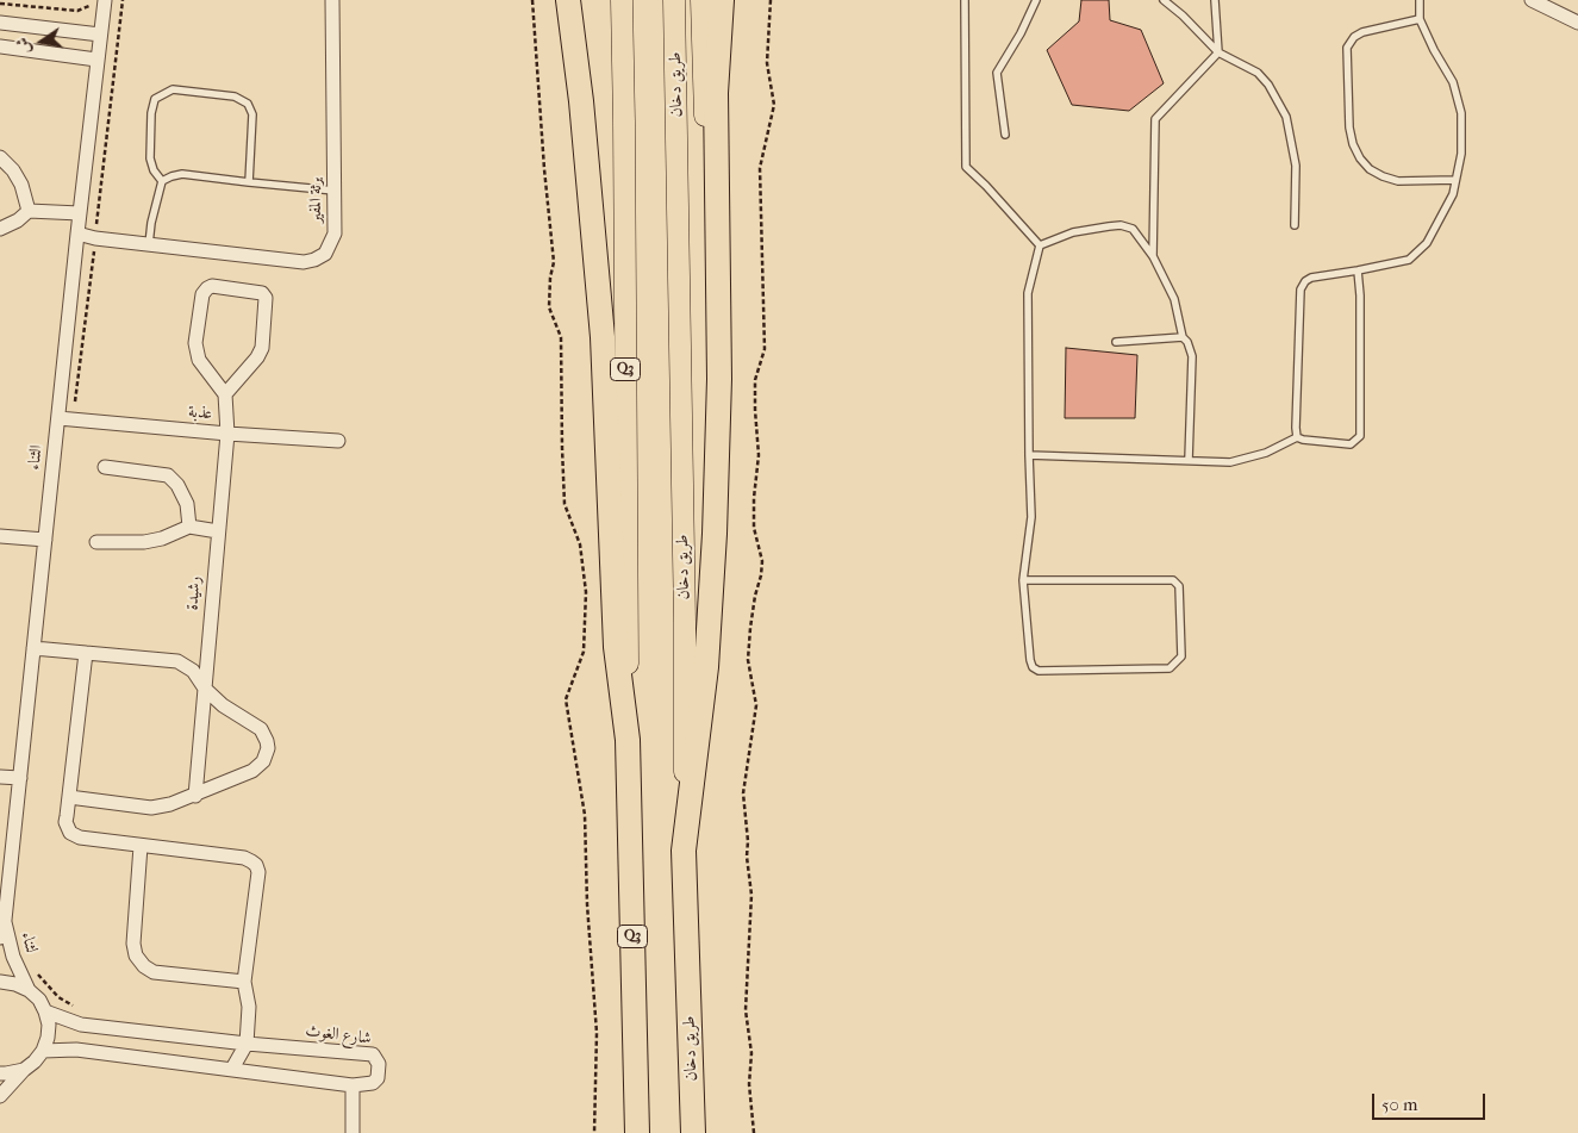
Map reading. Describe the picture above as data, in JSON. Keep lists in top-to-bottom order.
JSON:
{
  "streets": {
    "highway": ["طريق دخان", "Q3"],
    "street": [
      "برثة المفير",
      "عذبة",
      "الثناء",
      "رشيدة",
      "لثناء",
      "شارع الغوث"
    ]
  },
  "crossings": [
    ["برثة المفير", "الثناء"],
    ["عذبة", "الثناء"],
    ["عذبة", "رشيدة"],
    ["الثناء", "لثناء"],
    ["لثناء", "شارع الغوث"]
  ],
  "scale_bar": "50 m",
  "north": "left"
}
